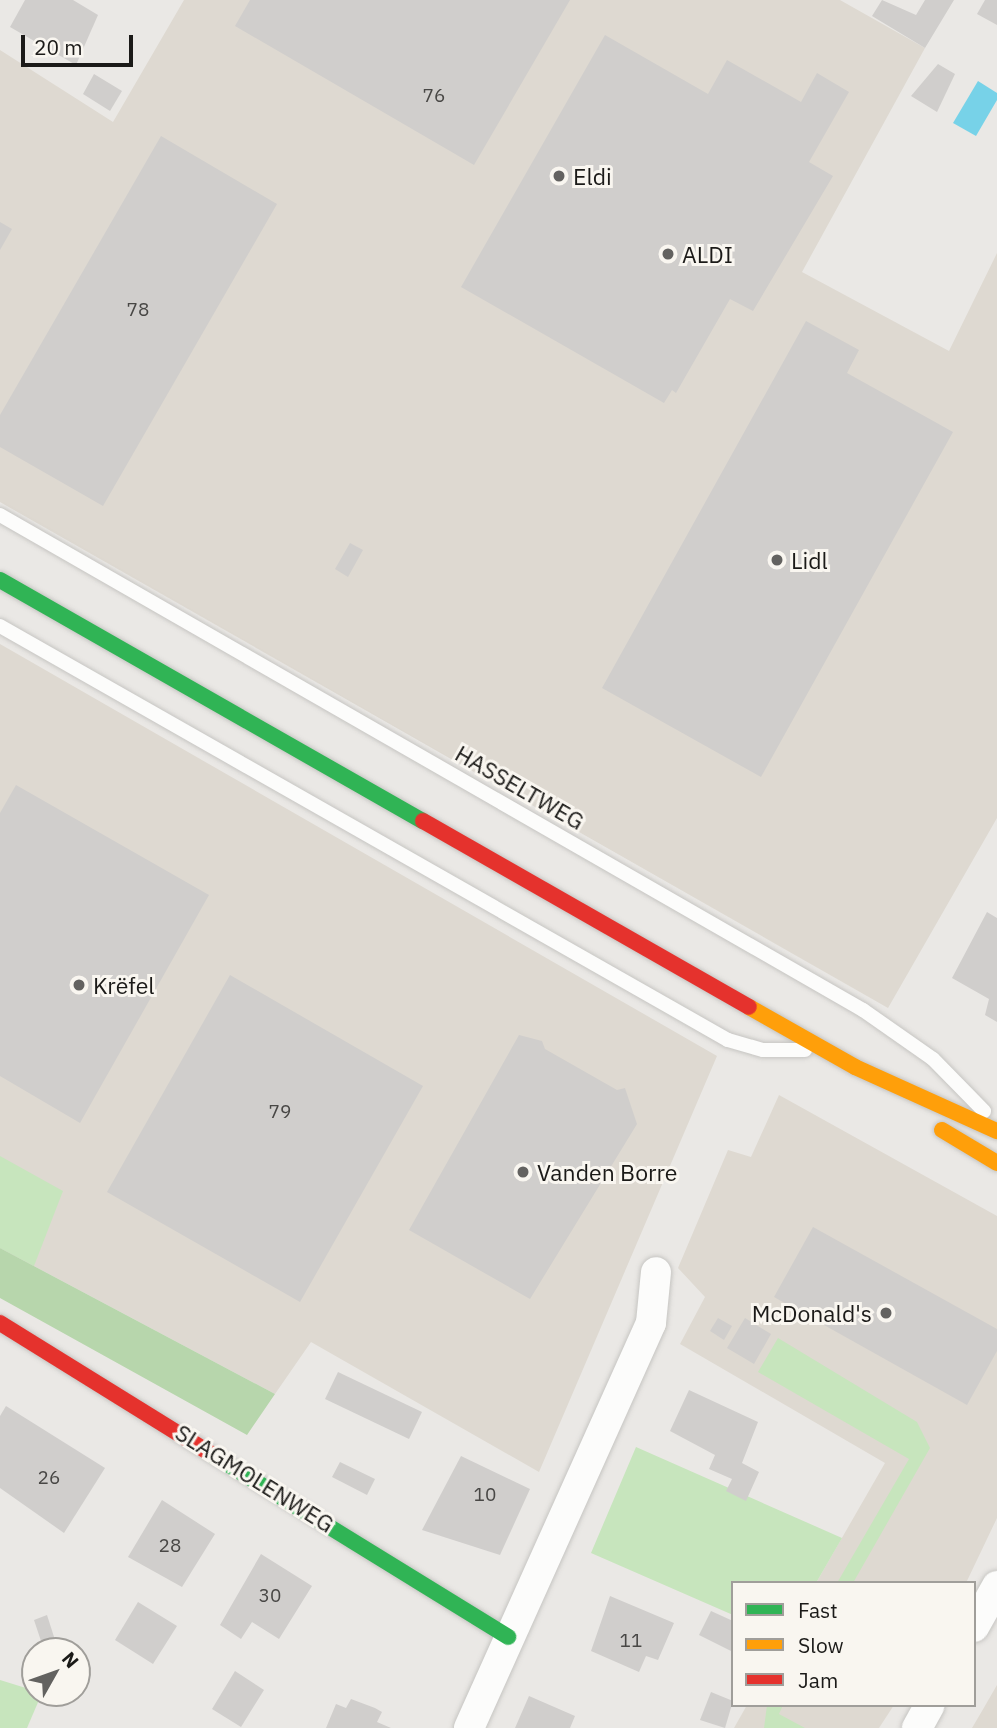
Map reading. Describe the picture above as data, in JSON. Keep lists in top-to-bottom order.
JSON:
{
  "streets": {
    "main road": ["SLAGMOLENWEG"],
    "lane": ["HASSELTWEG"]
  },
  "places": [
    "Eldi",
    "ALDI",
    "Lidl",
    "Krëfel",
    "Vanden Borre",
    "McDonald's"
  ],
  "house_numbers": [
    "76",
    "78",
    "79",
    "26",
    "10",
    "28",
    "30",
    "11"
  ],
  "legend": ["Fast", "Slow", "Jam"],
  "scale_bar": "20 m",
  "north": "top right"
}
